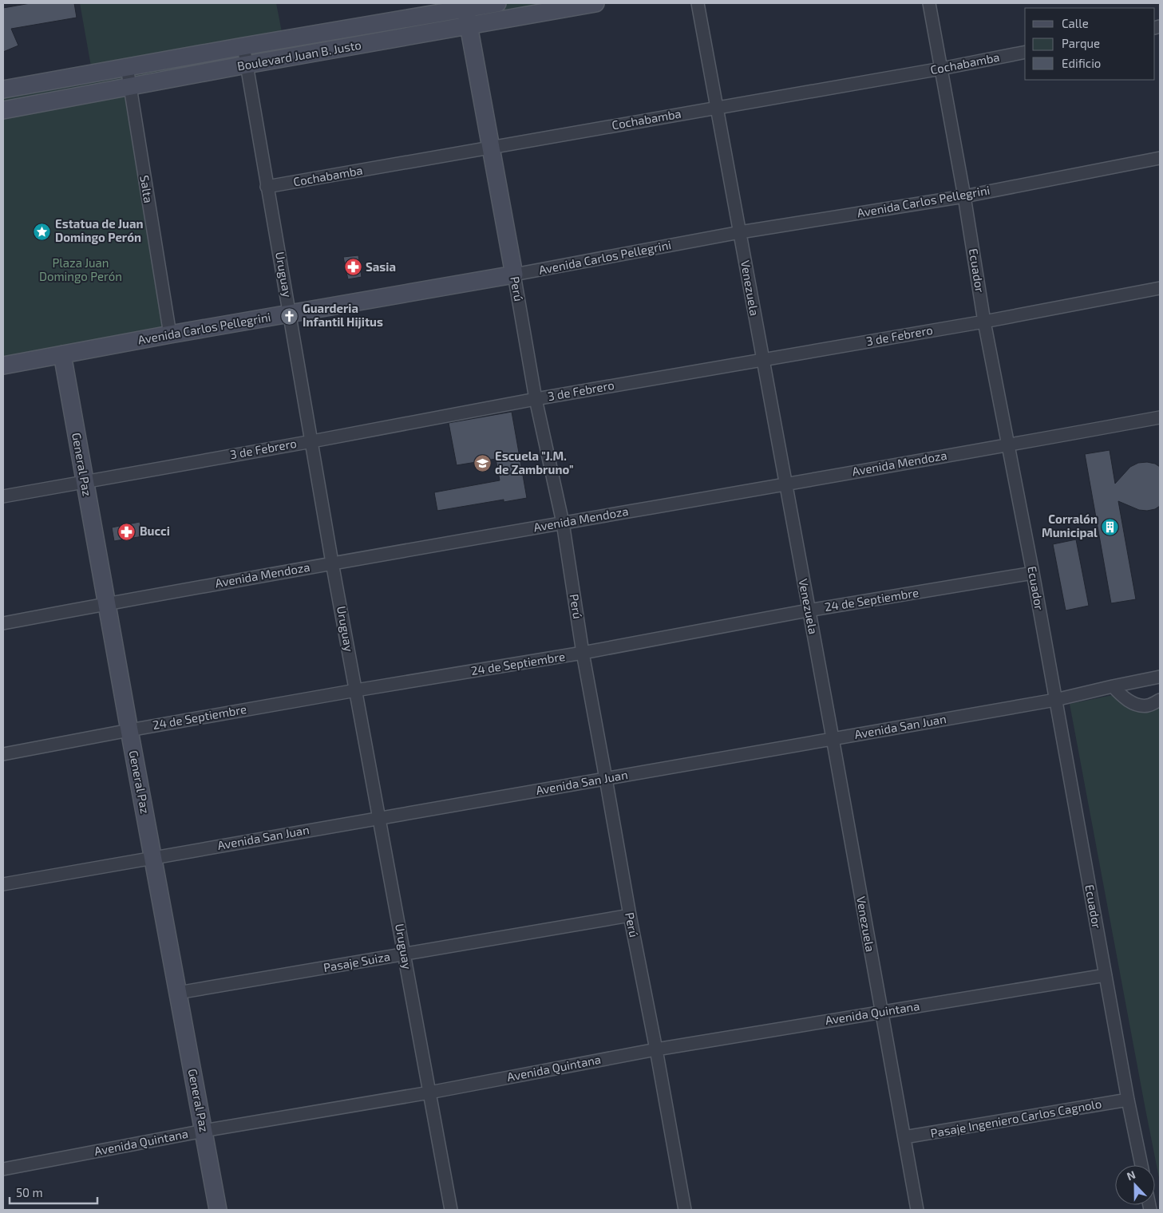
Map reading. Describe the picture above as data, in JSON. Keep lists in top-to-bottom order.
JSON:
{
  "streets": {
    "street": [
      "Boulevard Juan B. Justo",
      "Cochabamba",
      "Salta",
      "Avenida Carlos Pellegrini",
      "Ecuador",
      "Uruguay",
      "Venezuela",
      "Perú",
      "3 de Febrero",
      "Avenida Mendoza",
      "General Paz",
      "24 de Septiembre",
      "Avenida San Juan",
      "Pasaje Suiza",
      "Avenida Quintana",
      "Pasaje Ingeniero Carlos Cagnolo"
    ]
  },
  "crossings": [
    ["Boulevard Juan B. Justo", "Salta"],
    ["Boulevard Juan B. Justo", "Uruguay"],
    ["Boulevard Juan B. Justo", "Perú"],
    ["Cochabamba", "Ecuador"],
    ["Cochabamba", "Uruguay"],
    ["Cochabamba", "Venezuela"],
    ["Cochabamba", "Perú"],
    ["Salta", "Avenida Carlos Pellegrini"],
    ["Avenida Carlos Pellegrini", "Ecuador"],
    ["Avenida Carlos Pellegrini", "Uruguay"],
    ["Avenida Carlos Pellegrini", "Venezuela"],
    ["Avenida Carlos Pellegrini", "Perú"],
    ["Avenida Carlos Pellegrini", "General Paz"],
    ["Ecuador", "3 de Febrero"],
    ["Ecuador", "Avenida Mendoza"],
    ["Ecuador", "24 de Septiembre"],
    ["Ecuador", "Avenida San Juan"],
    ["Ecuador", "Avenida Quintana"],
    ["Ecuador", "Pasaje Ingeniero Carlos Cagnolo"],
    ["Uruguay", "3 de Febrero"],
    ["Uruguay", "Avenida Mendoza"],
    ["Uruguay", "24 de Septiembre"],
    ["Uruguay", "Avenida San Juan"],
    ["Uruguay", "Pasaje Suiza"],
    ["Uruguay", "Avenida Quintana"],
    ["Venezuela", "3 de Febrero"],
    ["Venezuela", "Avenida Mendoza"],
    ["Venezuela", "24 de Septiembre"],
    ["Venezuela", "Avenida San Juan"],
    ["Venezuela", "Avenida Quintana"],
    ["Venezuela", "Pasaje Ingeniero Carlos Cagnolo"],
    ["Perú", "3 de Febrero"],
    ["Perú", "Avenida Mendoza"],
    ["Perú", "24 de Septiembre"],
    ["Perú", "Avenida San Juan"],
    ["Perú", "Pasaje Suiza"],
    ["Perú", "Avenida Quintana"],
    ["3 de Febrero", "General Paz"],
    ["Avenida Mendoza", "General Paz"],
    ["General Paz", "24 de Septiembre"],
    ["General Paz", "Avenida San Juan"],
    ["General Paz", "Pasaje Suiza"],
    ["General Paz", "Avenida Quintana"]
  ],
  "parks": ["Plaza Juan Domingo Perón"],
  "places": {
    "place": ["Estatua de Juan Domingo Perón"],
    "pharmacy": ["Sasia", "Bucci"],
    "church": ["Guarderia Infantil Hijitus"],
    "school or university": ["Escuela \"J.M. de Zambruno\""],
    "building": ["Corralón Municipal"]
  },
  "legend": ["Calle", "Parque", "Edificio"],
  "scale_bar": "50 m",
  "north": "top"
}
